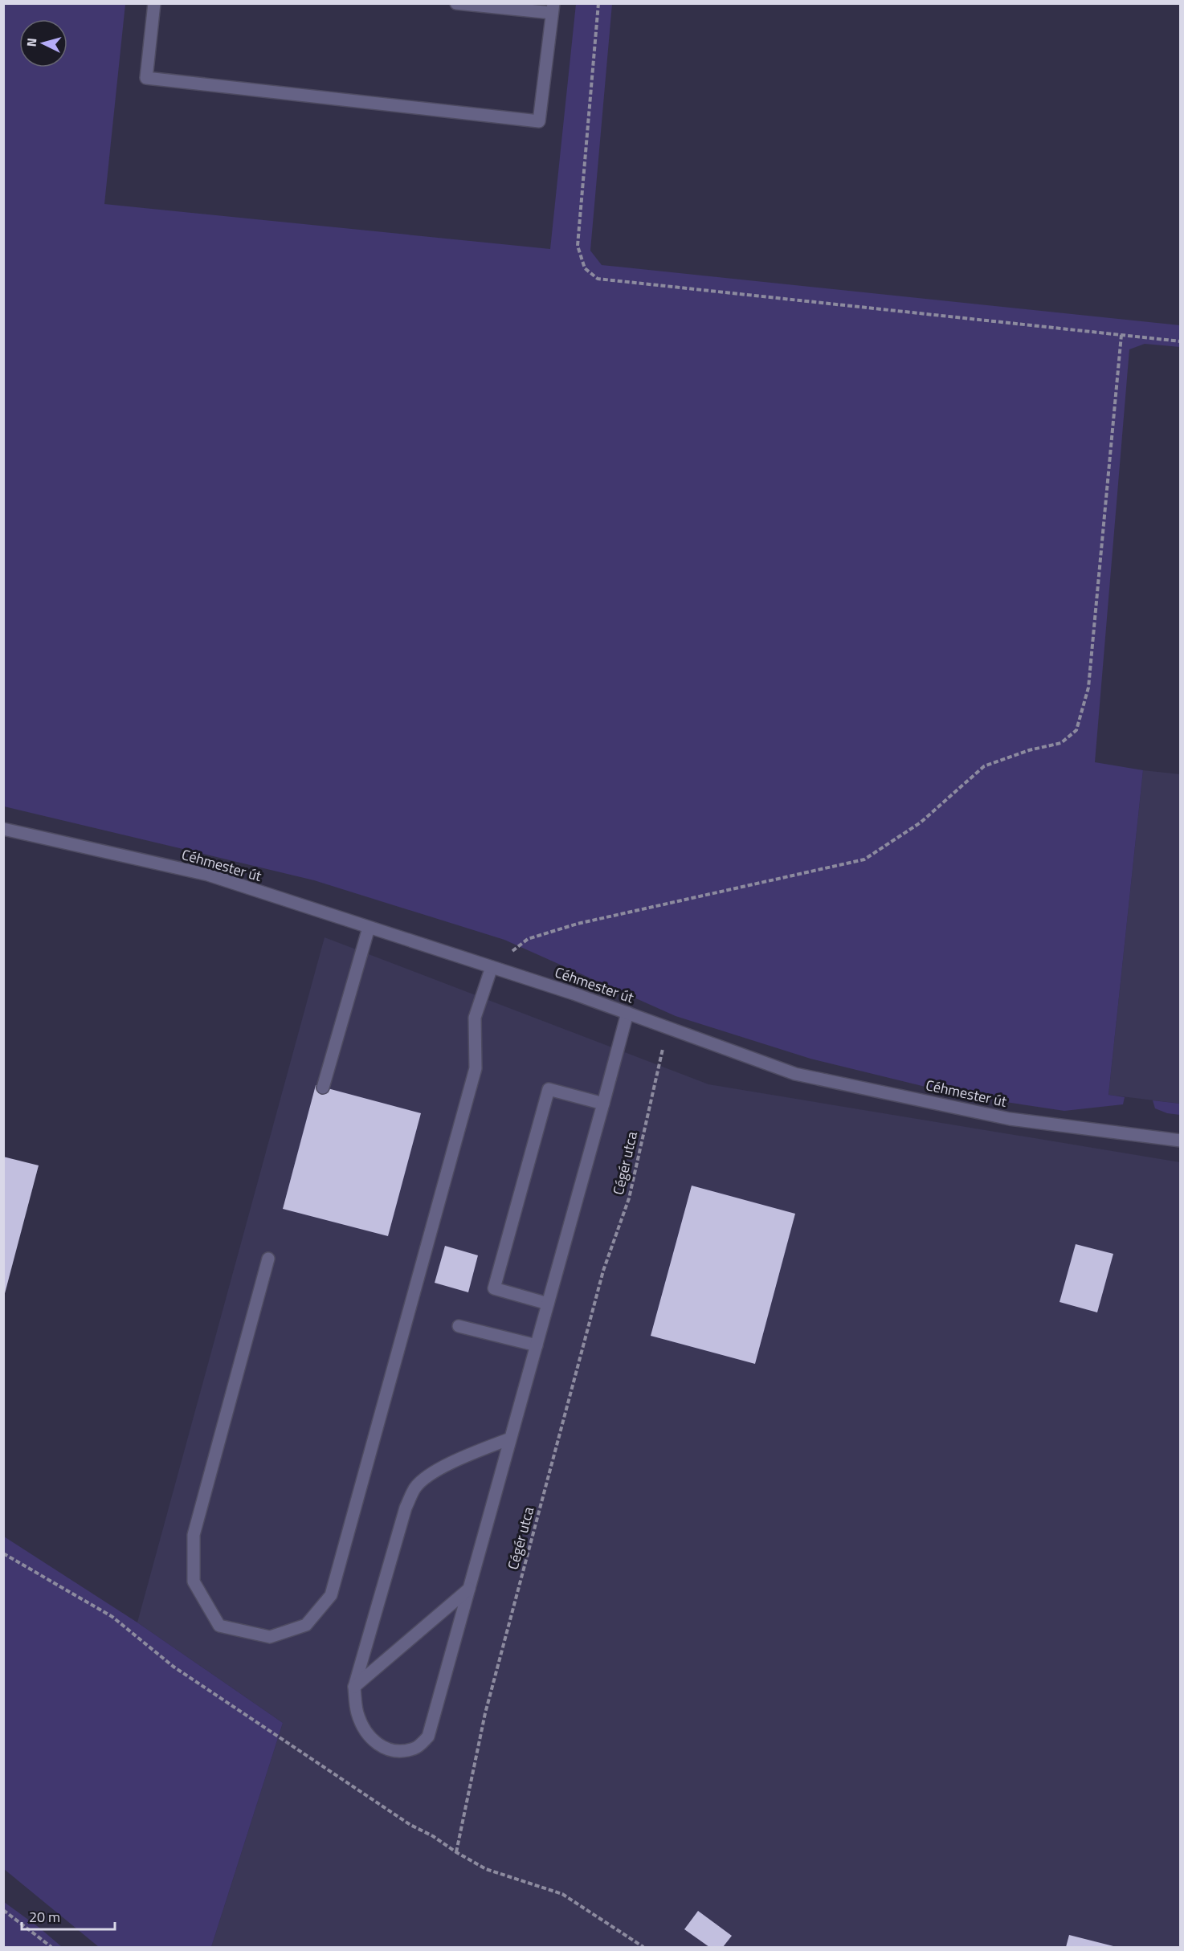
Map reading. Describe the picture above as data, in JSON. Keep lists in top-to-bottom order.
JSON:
{
  "streets": {
    "street": ["Céhmester út"],
    "path": ["Cégér utca"]
  },
  "crossings": [
    ["Céhmester út", "Cégér utca"]
  ],
  "scale_bar": "20 m",
  "north": "left"
}
